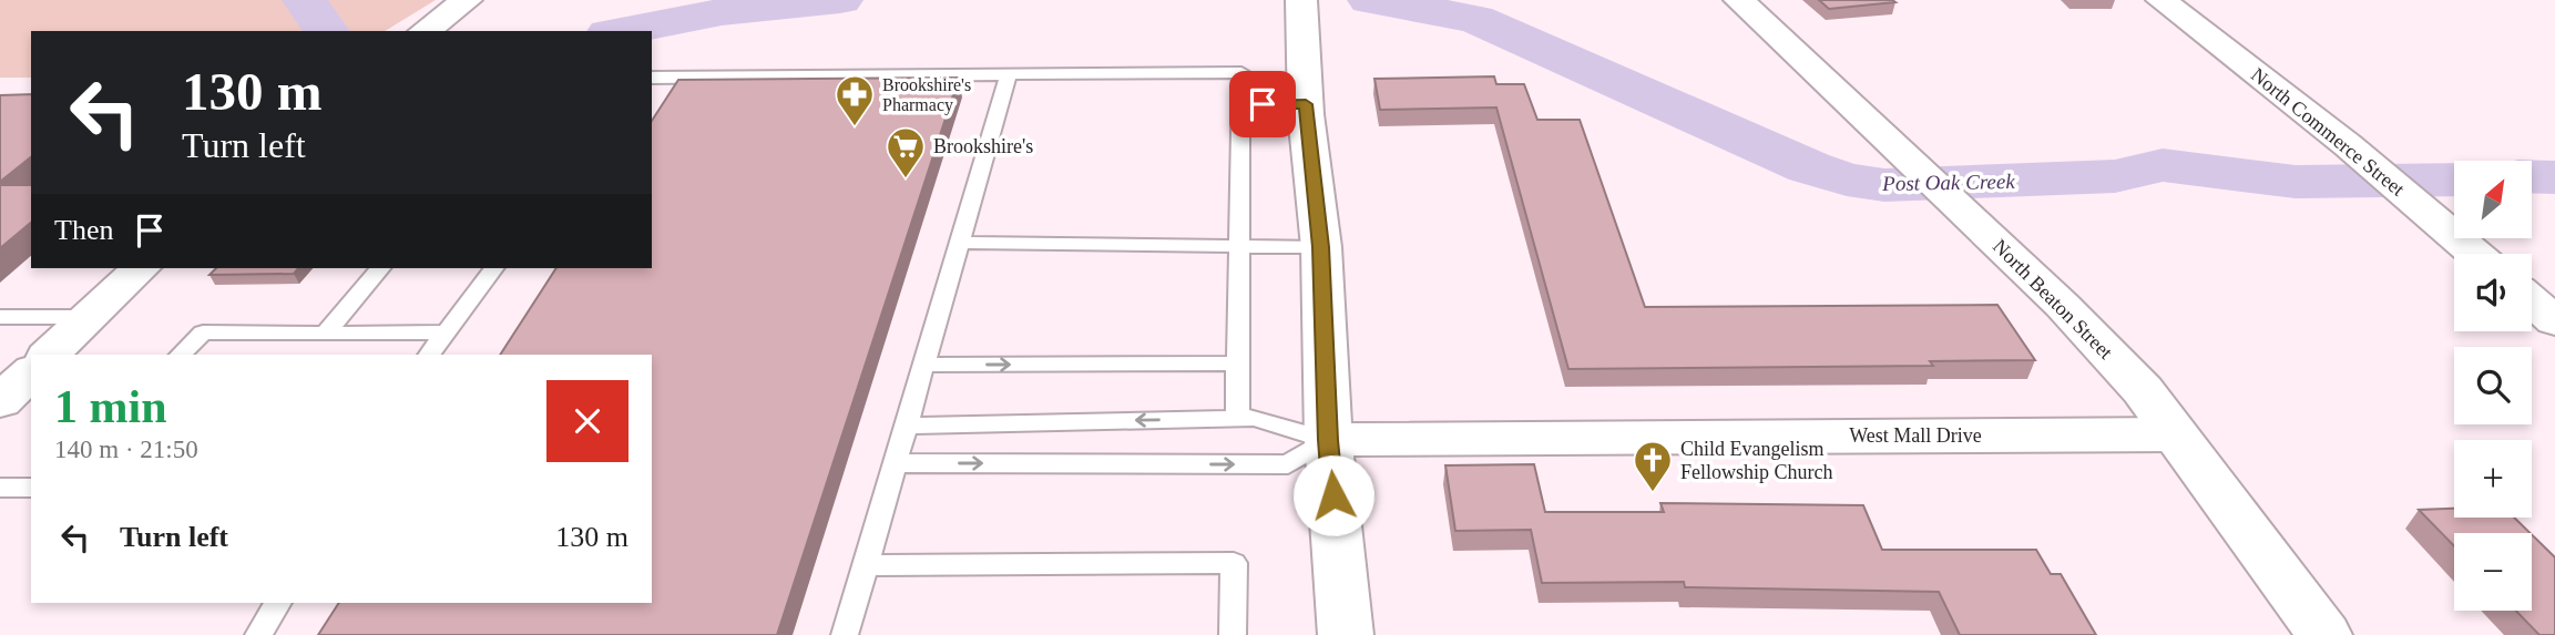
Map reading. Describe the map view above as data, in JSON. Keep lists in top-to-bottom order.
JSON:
{
  "streets": {
    "street": ["North Commerce Street", "North Beaton Street", "West Mall Drive"]
  },
  "crossings": [
    ["North Beaton Street", "West Mall Drive"]
  ],
  "water": ["Post Oak Creek"],
  "places": {
    "pharmacy": ["Brookshire's Pharmacy"],
    "supermarket": ["Brookshire's"],
    "church": ["Child Evangelism Fellowship Church"]
  },
  "north": "top right",
  "page": {
    "turn": ["130 m", "Turn left"],
    "map_buttons": ["+", "−"],
    "then": "Then",
    "heading": ["1 min", "140 m · 21:50"],
    "list": [
      {
        "name": "Turn left",
        "value": "130 m"
      }
    ]
  }
}
